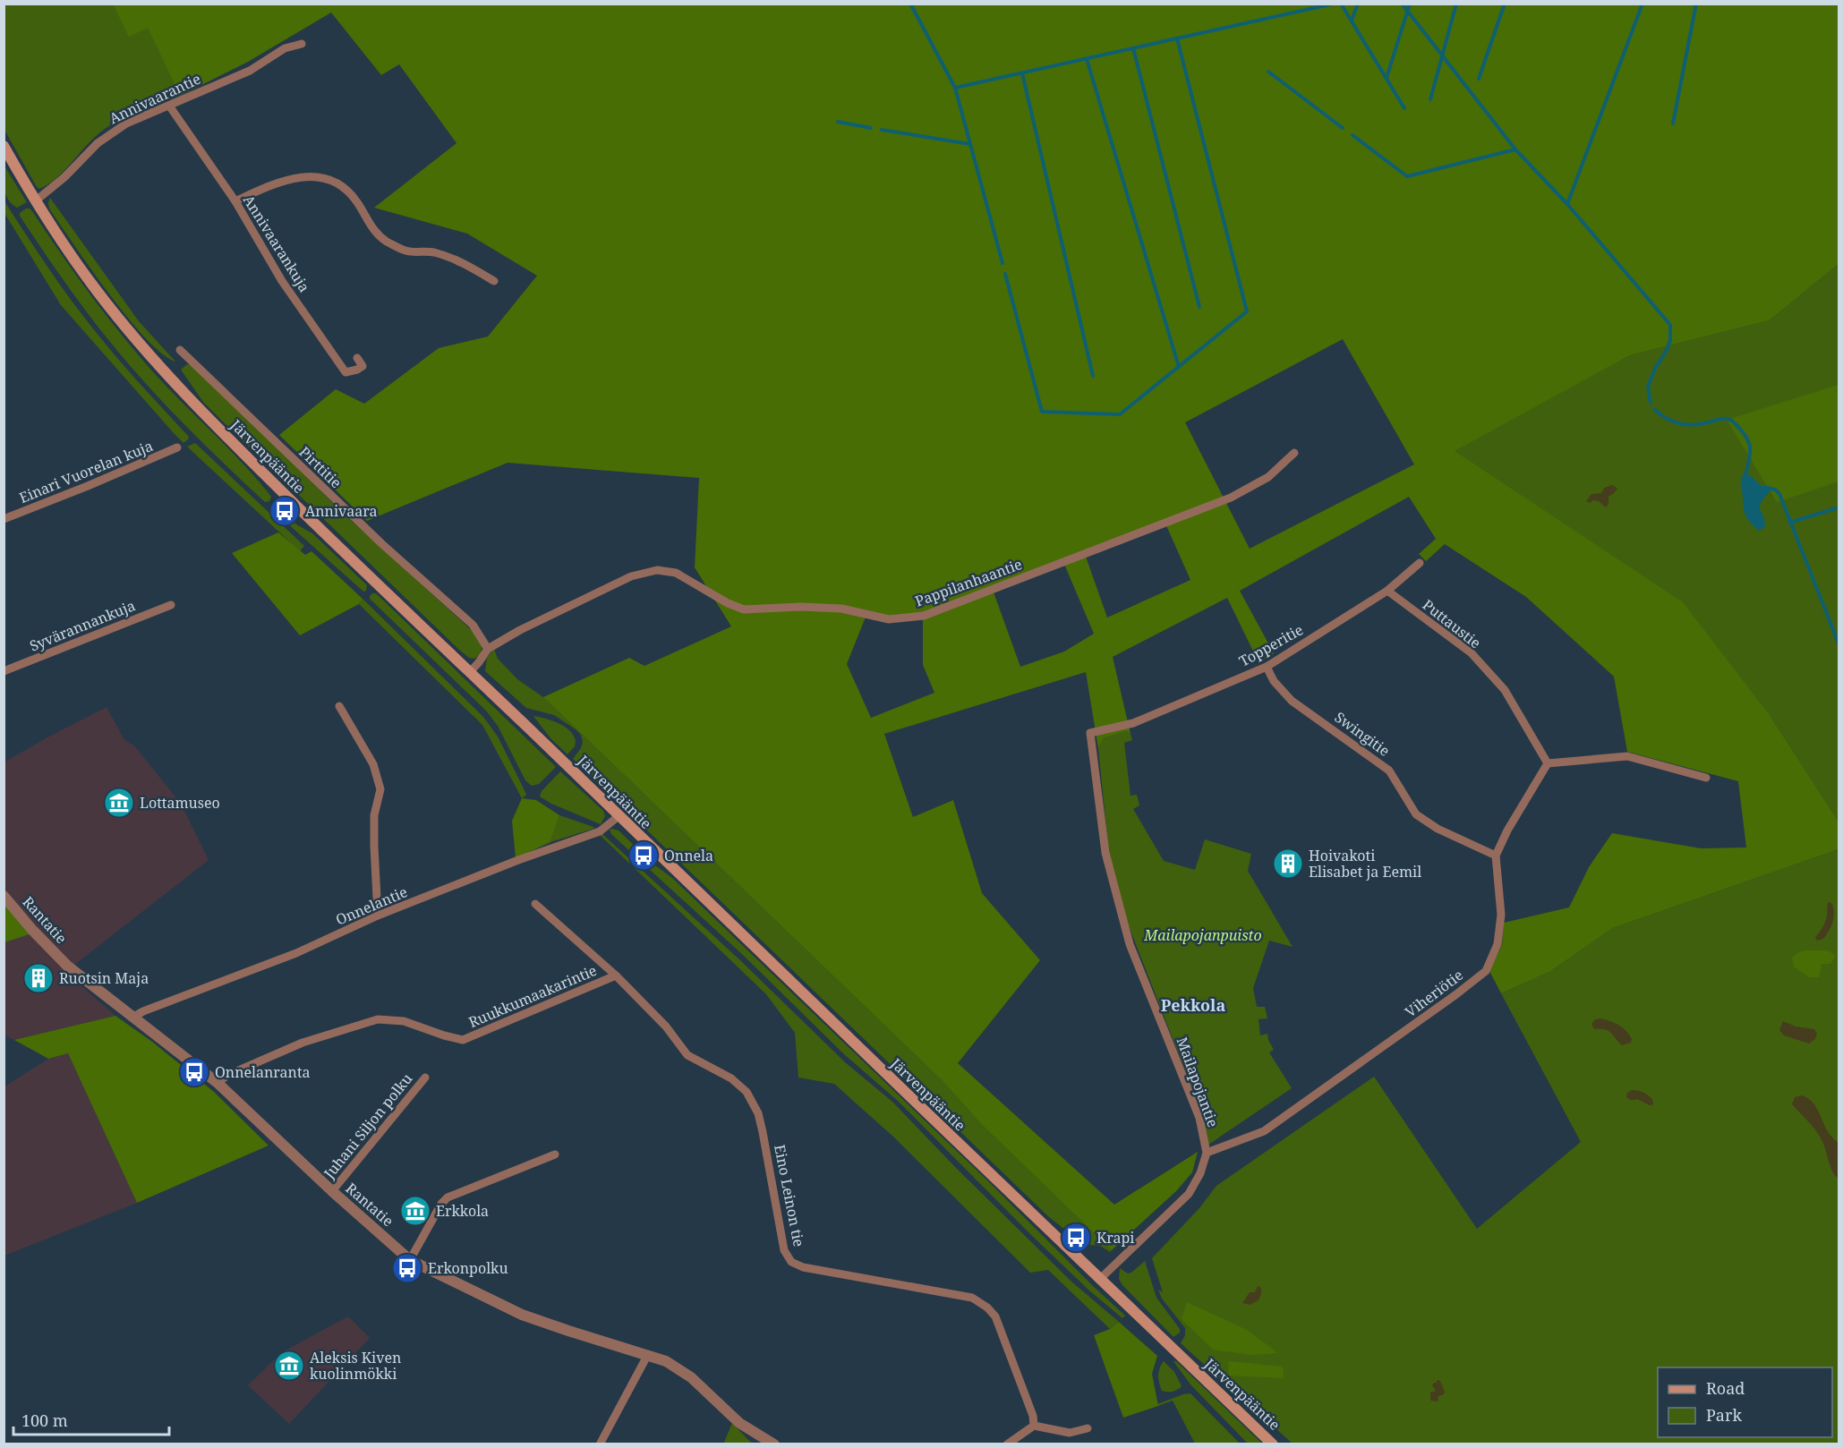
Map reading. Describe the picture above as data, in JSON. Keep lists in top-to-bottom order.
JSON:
{
  "streets": {
    "main road": ["Järvenpääntie"],
    "street": [
      "Annivaarantie",
      "Annivaarankuja",
      "Pirttitie",
      "Einari Vuorelan kuja",
      "Pappilanhaantie",
      "Puttaustie",
      "Syvärannankuja",
      "Topperitie",
      "Swingitie",
      "Onnelantie",
      "Rantatie",
      "Viheriötie",
      "Ruukkumaakarintie",
      "Mailapojantie",
      "Juhani Siljon polku",
      "Eino Leinon tie"
    ]
  },
  "crossings": [
    ["Annivaarantie", "Annivaarankuja"],
    ["Annivaarantie", "Järvenpääntie"],
    ["Järvenpääntie", "Pappilanhaantie"],
    ["Järvenpääntie", "Onnelantie"],
    ["Pirttitie", "Pappilanhaantie"],
    ["Puttaustie", "Topperitie"],
    ["Topperitie", "Swingitie"],
    ["Topperitie", "Mailapojantie"],
    ["Swingitie", "Viheriötie"],
    ["Onnelantie", "Rantatie"],
    ["Rantatie", "Ruukkumaakarintie"],
    ["Rantatie", "Juhani Siljon polku"],
    ["Viheriötie", "Mailapojantie"],
    ["Ruukkumaakarintie", "Eino Leinon tie"]
  ],
  "districts": ["Pekkola"],
  "parks": ["Mailapojanpuisto"],
  "places": {
    "bus stop": [
      "Annivaara",
      "Onnela",
      "Onnelanranta",
      "Krapi",
      "Erkonpolku"
    ],
    "museum": ["Lottamuseo", "Erkkola", "Aleksis Kiven kuolinmökki"],
    "building": ["Hoivakoti Elisabet ja Eemil", "Ruotsin Maja"]
  },
  "legend": ["Road", "Park"],
  "scale_bar": "100 m"
}
